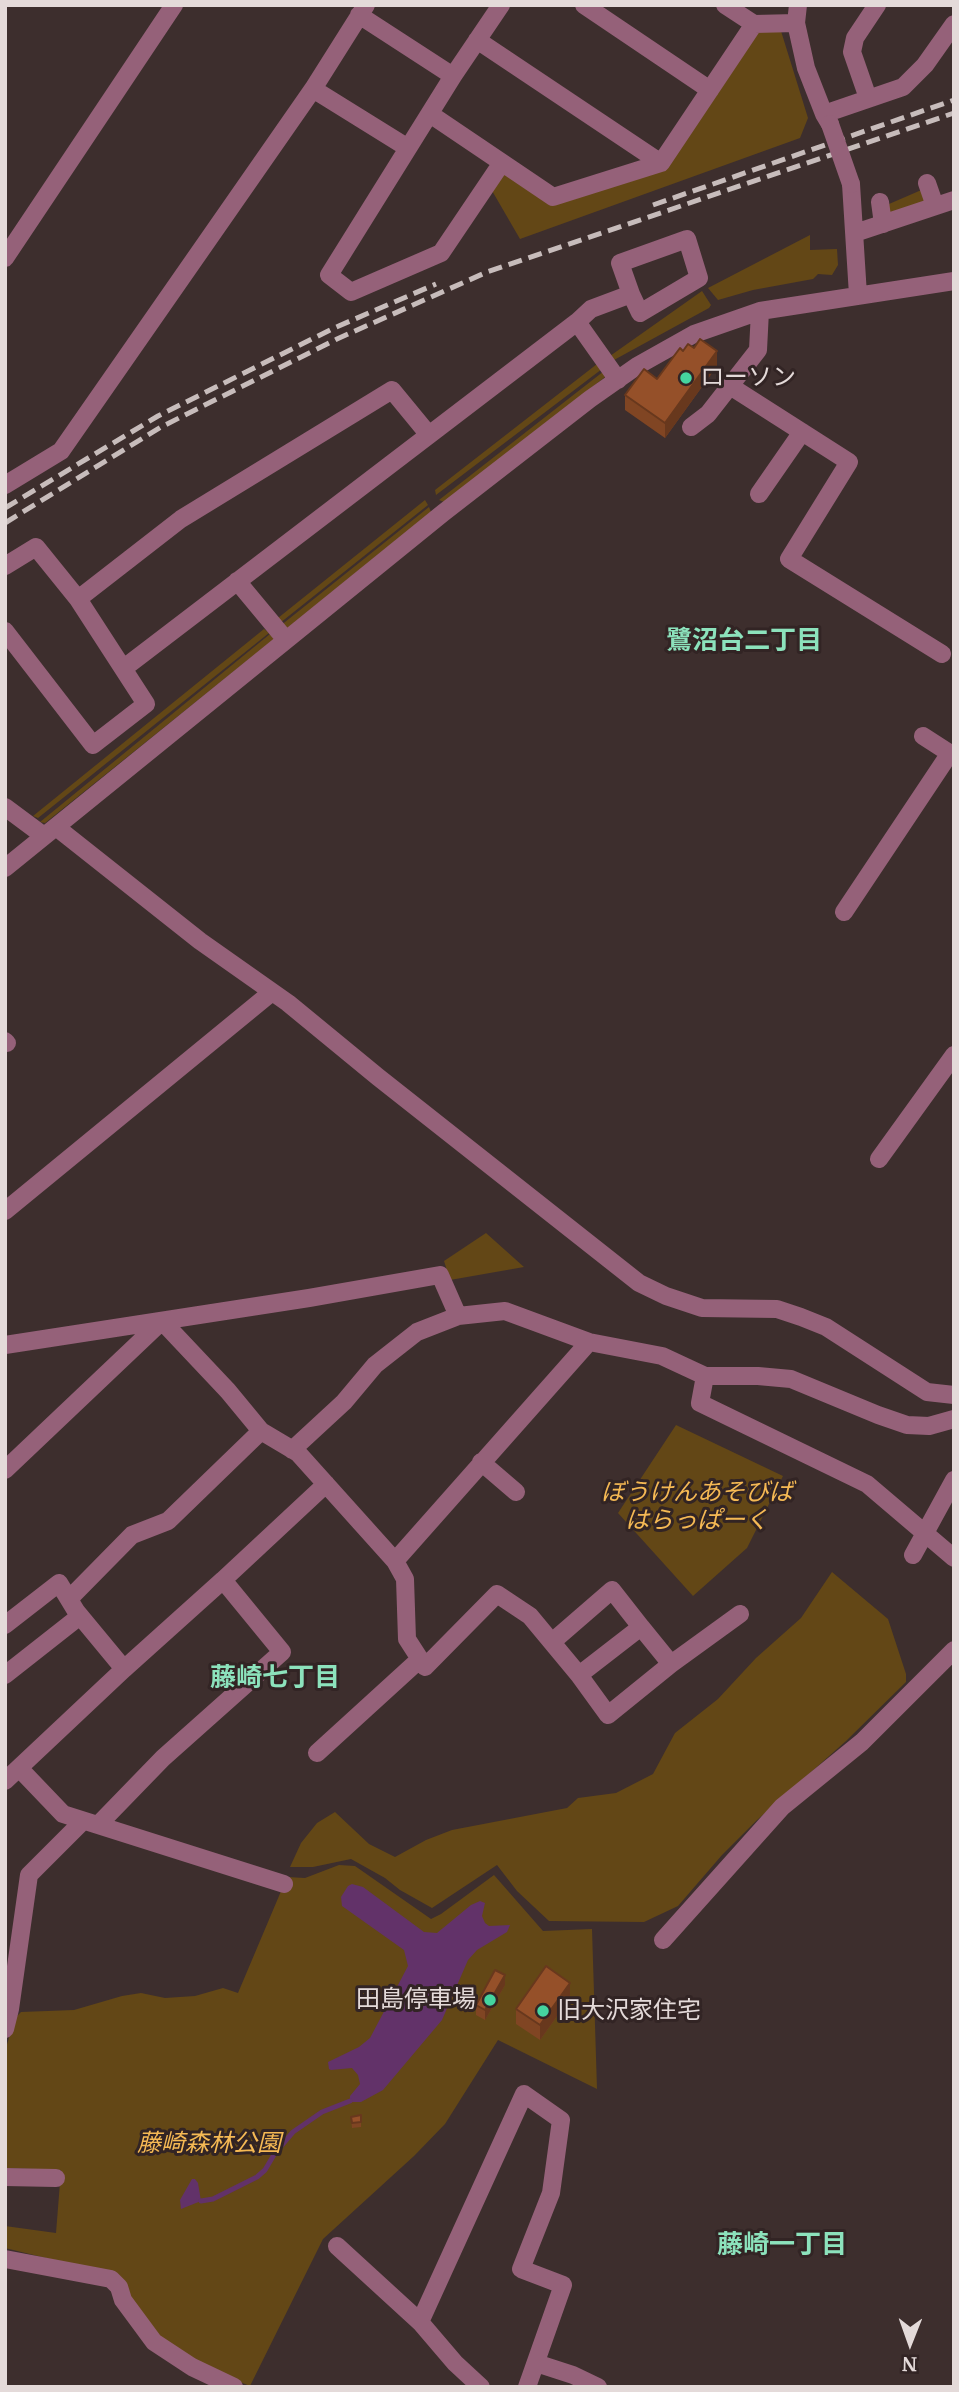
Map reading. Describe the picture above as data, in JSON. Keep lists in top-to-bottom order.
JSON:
{
  "districts": ["鷺沼台二丁目", "藤崎七丁目", "藤崎一丁目"],
  "parks": ["ぼうけんあそびば はらっぱーく", "藤崎森林公園"],
  "places": ["ローソン", "田島停車場", "旧大沢家住宅"],
  "north": "bottom"
}
